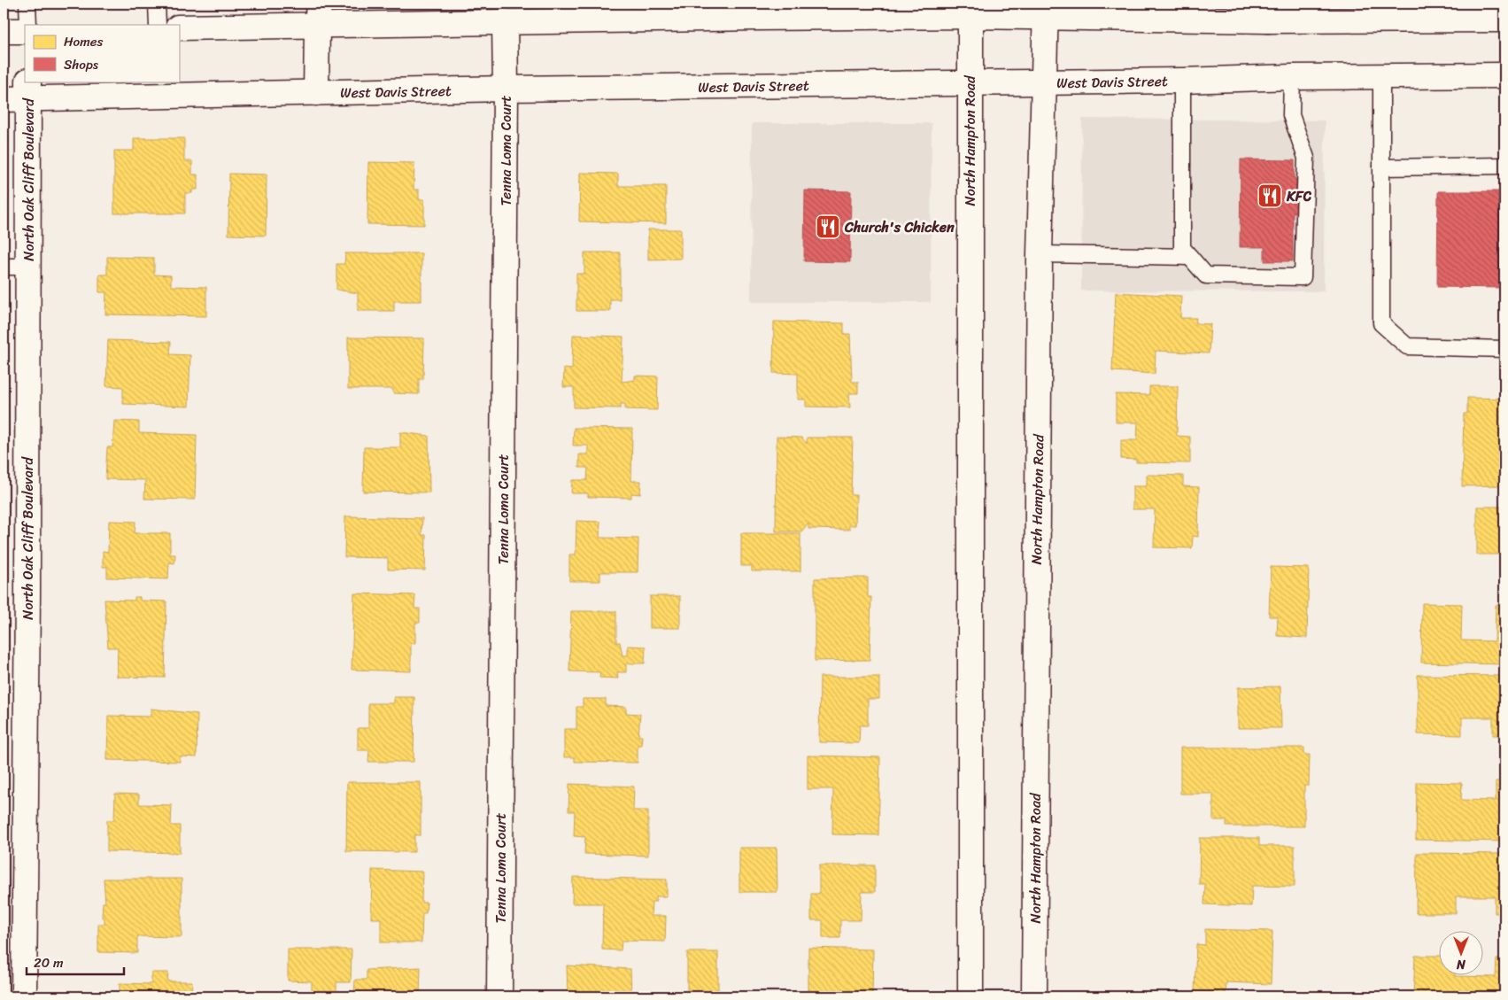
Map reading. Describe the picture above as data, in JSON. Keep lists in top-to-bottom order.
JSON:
{
  "streets": {
    "main road": [
      "West Davis Street",
      "North Hampton Road",
      "Tenna Loma Court",
      "North Oak Cliff Boulevard"
    ]
  },
  "crossings": [
    ["West Davis Street", "North Hampton Road"],
    ["West Davis Street", "Tenna Loma Court"],
    ["West Davis Street", "North Oak Cliff Boulevard"]
  ],
  "places": {
    "restaurant": ["KFC", "Church's Chicken"]
  },
  "legend": ["Homes", "Shops"],
  "scale_bar": "20 m",
  "north": "bottom"
}
